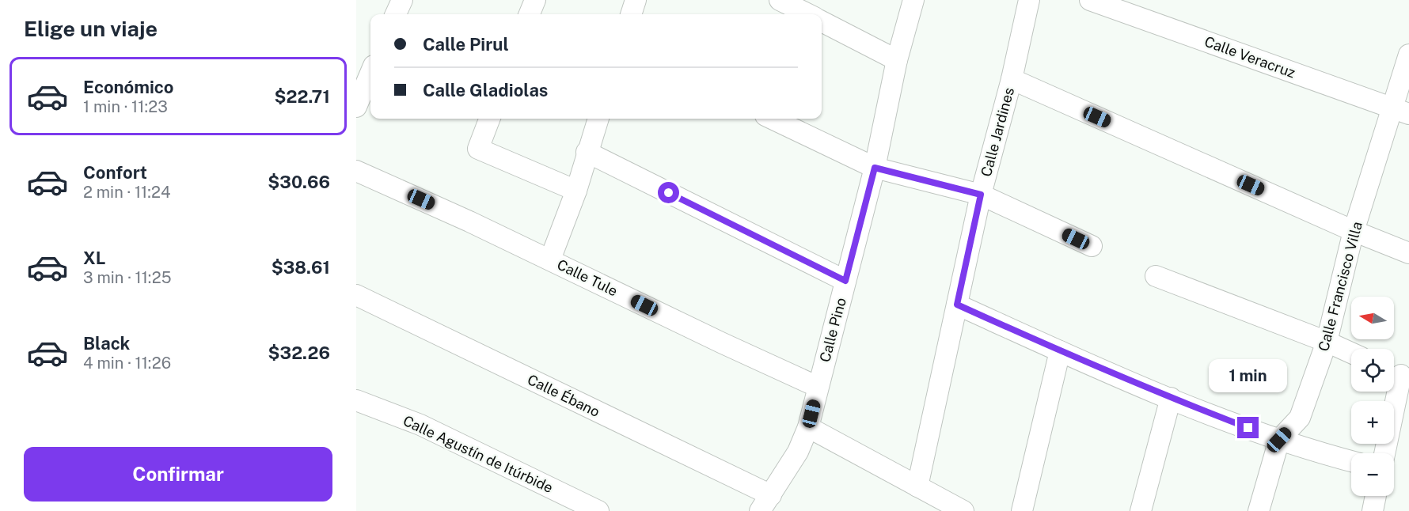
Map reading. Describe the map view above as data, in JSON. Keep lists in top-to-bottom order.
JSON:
{
  "streets": {
    "street": [
      "Calle Veracruz",
      "Calle Jardines",
      "Calle Tule",
      "Calle Francisco Villa",
      "Calle Pino",
      "Calle Ébano",
      "Calle Agustín de Itúrbide"
    ]
  },
  "crossings": [
    ["Calle Veracruz", "Calle Francisco Villa"],
    ["Calle Tule", "Calle Pino"],
    ["Calle Pino", "Calle Ébano"]
  ],
  "north": "left",
  "page": {
    "heading": "Elige un viaje",
    "banner": ["Calle Pirul", "Calle Gladiolas"],
    "list": [
      {
        "name": "Económico",
        "note": "1 min · 11:23",
        "value": "$22.71"
      },
      {
        "name": "Confort",
        "note": "2 min · 11:24",
        "value": "$30.66"
      },
      {
        "name": "XL",
        "note": "3 min · 11:25",
        "value": "$38.61"
      },
      {
        "name": "Black",
        "note": "4 min · 11:26",
        "value": "$32.26"
      }
    ],
    "map_buttons": ["+", "−"],
    "bubble": "1 min",
    "buttons": "Confirmar"
  }
}
